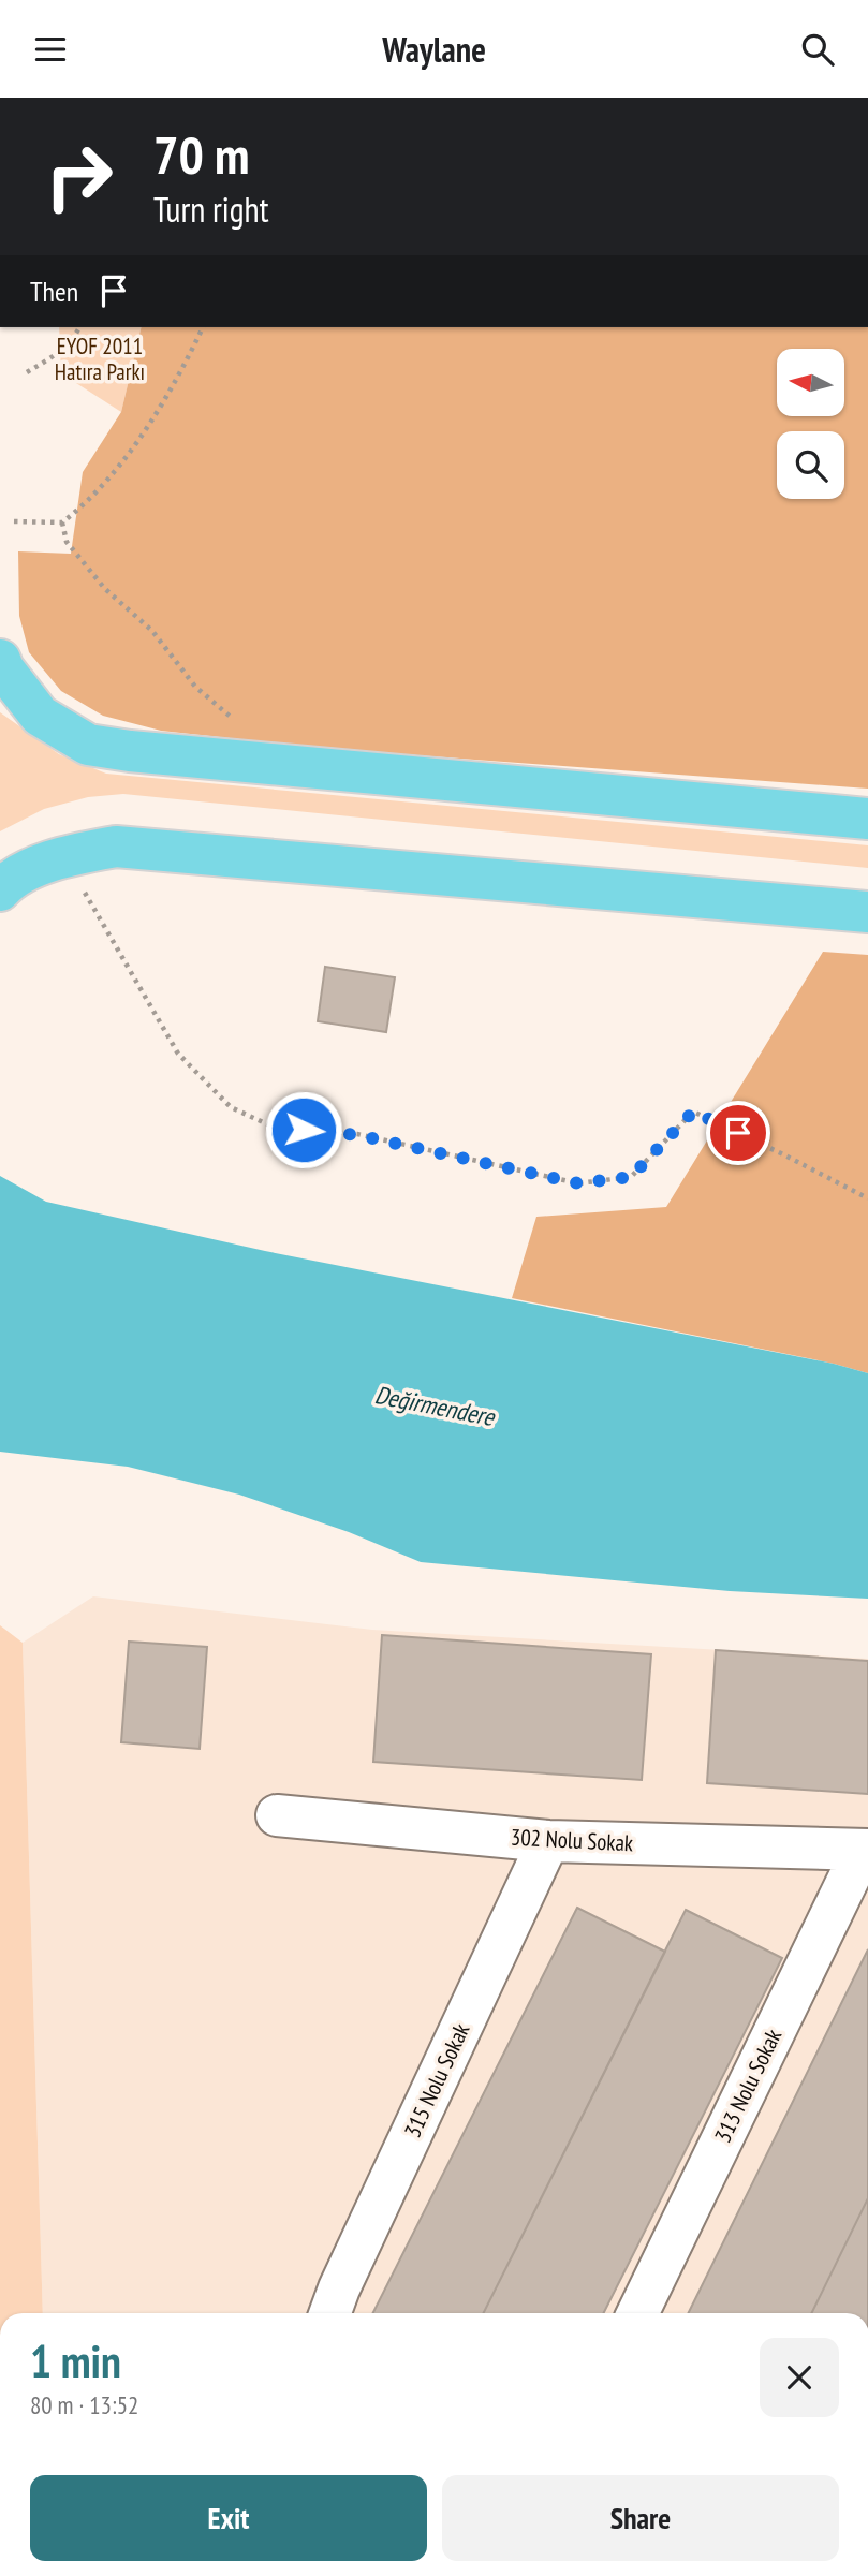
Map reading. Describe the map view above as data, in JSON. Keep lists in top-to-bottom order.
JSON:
{
  "streets": {
    "street": ["302 Nolu Sokak", "315 Nolu Sokak", "313 Nolu Sokak"]
  },
  "crossings": [
    ["302 Nolu Sokak", "315 Nolu Sokak"],
    ["302 Nolu Sokak", "313 Nolu Sokak"]
  ],
  "water": ["Değirmendere"],
  "parks": ["EYOF 2011 Hatıra Parkı"],
  "north": "left",
  "page": {
    "header": "Waylane",
    "turn": ["70 m", "Turn right"],
    "then": "Then",
    "heading": ["1 min", "80 m · 13:52"],
    "buttons": ["Exit", "Share"]
  }
}
